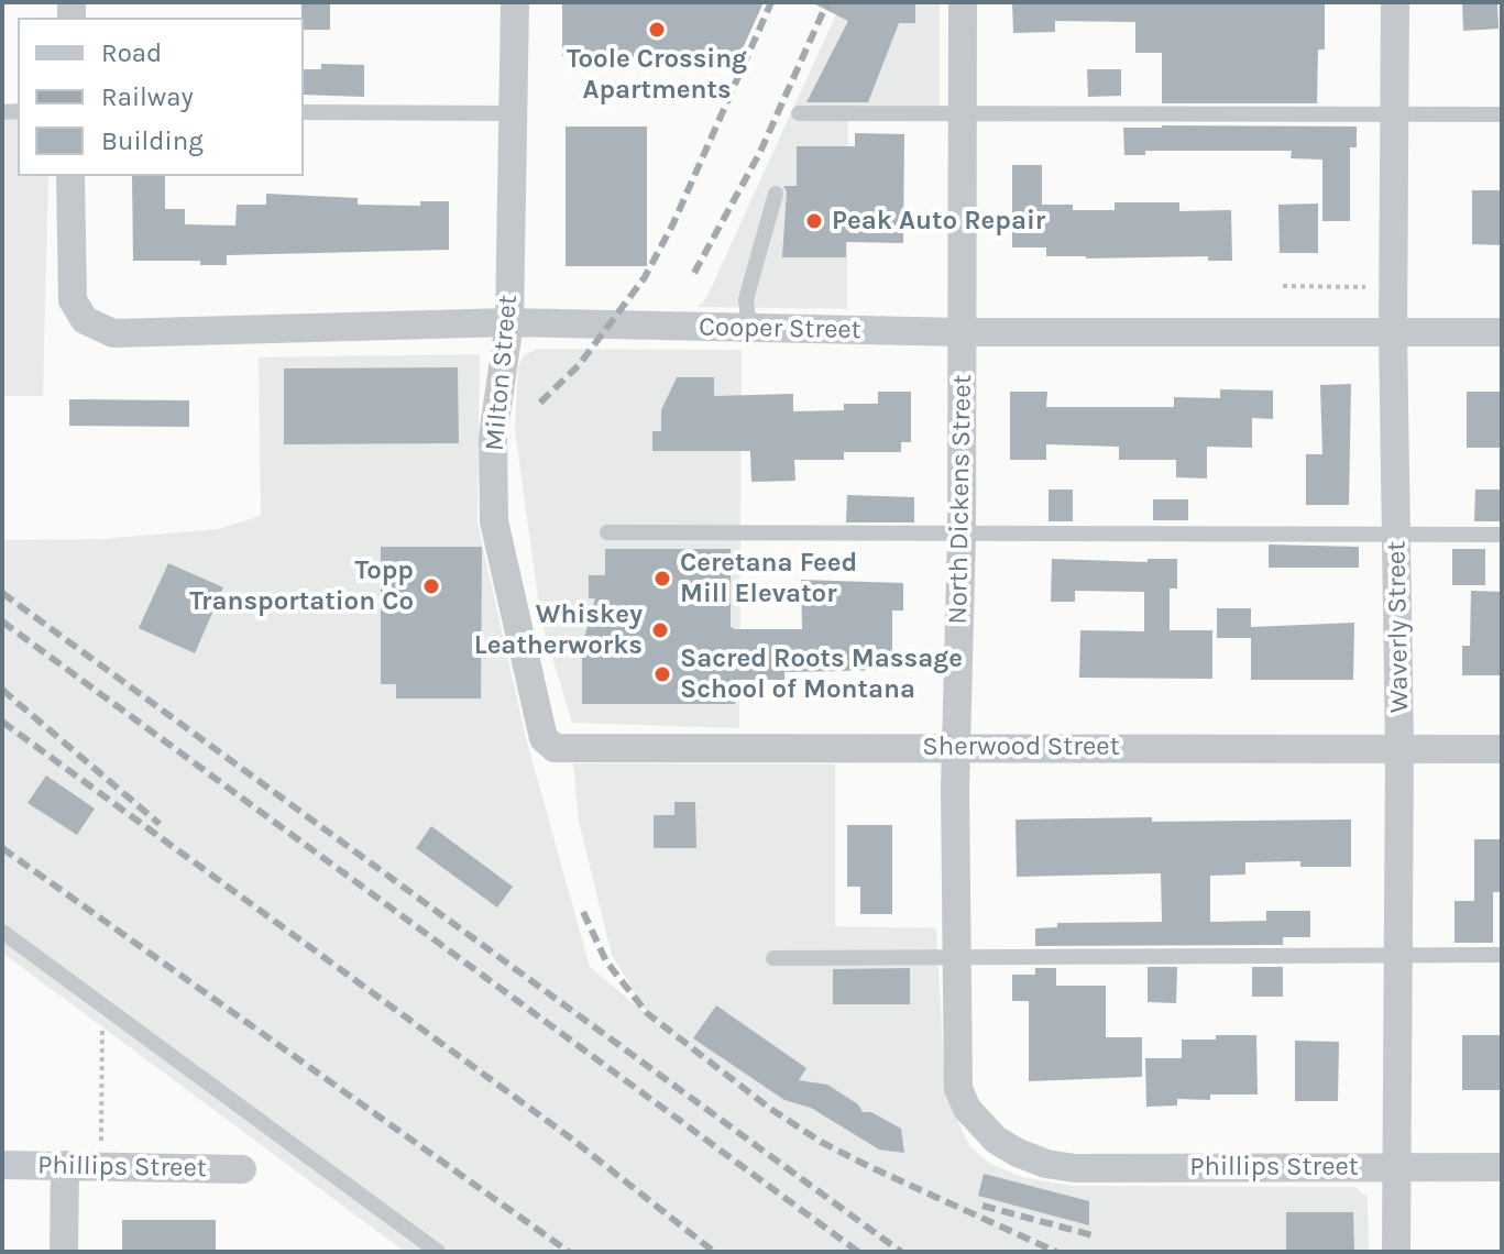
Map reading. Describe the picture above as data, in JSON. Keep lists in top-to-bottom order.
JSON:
{
  "streets": {
    "street": [
      "Cooper Street",
      "Milton Street",
      "North Dickens Street",
      "Waverly Street",
      "Sherwood Street",
      "Phillips Street"
    ]
  },
  "crossings": [
    ["Cooper Street", "Milton Street"],
    ["Cooper Street", "North Dickens Street"],
    ["Cooper Street", "Waverly Street"],
    ["Milton Street", "Sherwood Street"],
    ["North Dickens Street", "Sherwood Street"],
    ["North Dickens Street", "Phillips Street"],
    ["Waverly Street", "Sherwood Street"],
    ["Waverly Street", "Phillips Street"]
  ],
  "places": [
    "Toole Crossing Apartments",
    "Peak Auto Repair",
    "Ceretana Feed Mill Elevator",
    "Topp Transportation Co",
    "Whiskey Leatherworks",
    "Sacred Roots Massage School of Montana"
  ],
  "legend": ["Road", "Railway", "Building"]
}
